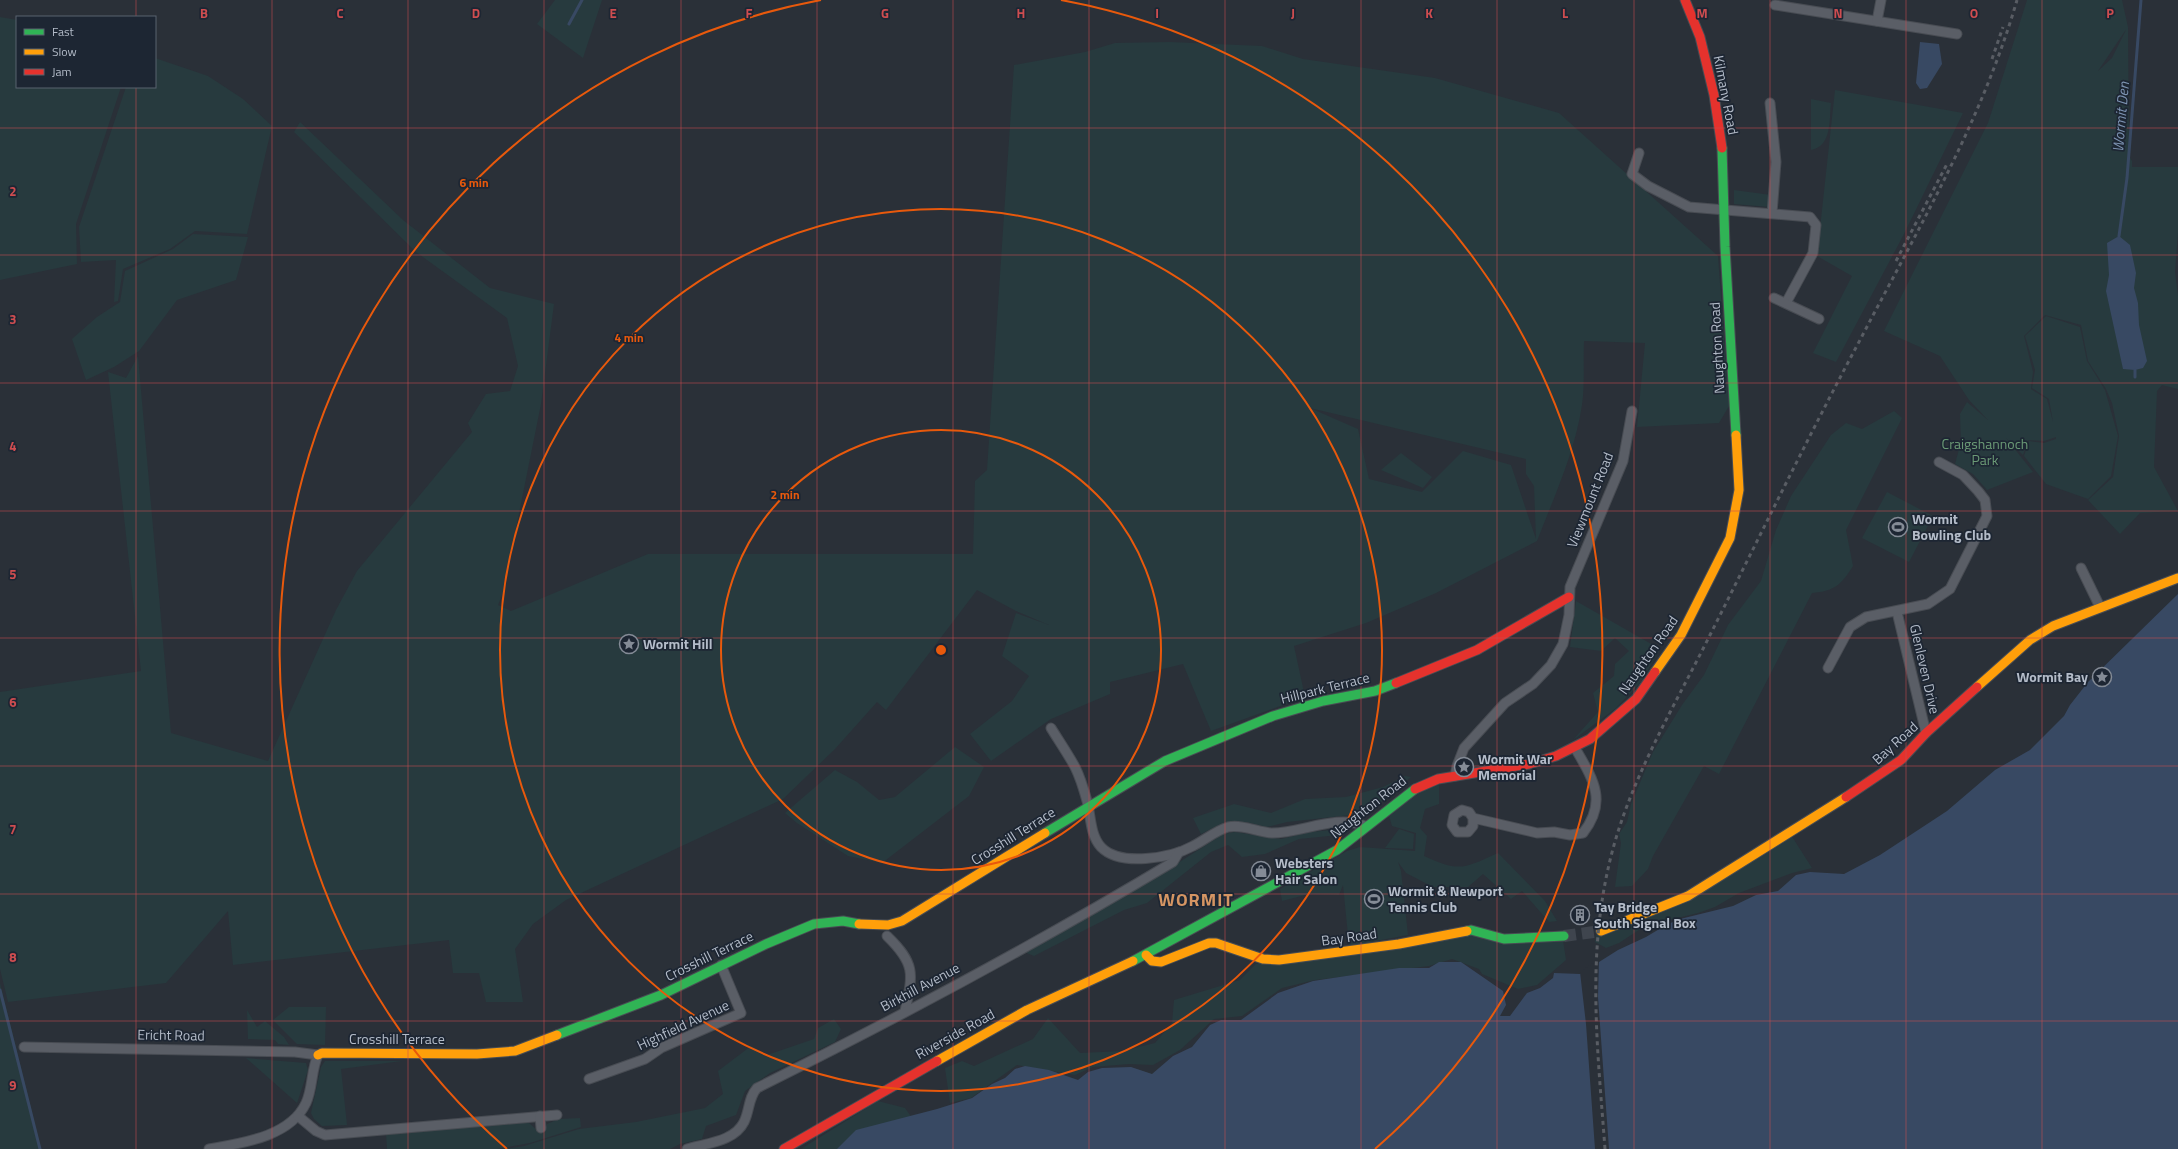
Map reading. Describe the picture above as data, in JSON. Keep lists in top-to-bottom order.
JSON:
{
  "streets": {
    "street": [
      "Kilmany Road",
      "Naughton Road",
      "Viewmount Road",
      "Glenleven Drive",
      "Hillpark Terrace",
      "Bay Road",
      "Crosshill Terrace",
      "Birkhill Avenue",
      "Highfield Avenue",
      "Riverside Road",
      "Ericht Road"
    ]
  },
  "crossings": [
    ["Kilmany Road", "Naughton Road"],
    ["Naughton Road", "Viewmount Road"],
    ["Naughton Road", "Bay Road"],
    ["Naughton Road", "Riverside Road"],
    ["Viewmount Road", "Hillpark Terrace"],
    ["Glenleven Drive", "Bay Road"],
    ["Hillpark Terrace", "Crosshill Terrace"],
    ["Bay Road", "Riverside Road"],
    ["Crosshill Terrace", "Highfield Avenue"],
    ["Crosshill Terrace", "Ericht Road"]
  ],
  "districts": ["WORMIT"],
  "water": ["Wormit Den"],
  "parks": ["Craigshannoch Park"],
  "places": {
    "sports": ["Wormit Bowling Club", "Wormit & Newport Tennis Club"],
    "place": ["Wormit Hill", "Wormit Bay", "Wormit War Memorial"],
    "shop": ["Websters Hair Salon"],
    "building": ["Tay Bridge South Signal Box"]
  },
  "legend": ["Fast", "Slow", "Jam"],
  "grid": {
    "columns": [
      "B",
      "C",
      "D",
      "E",
      "F",
      "G",
      "H",
      "I",
      "J",
      "K",
      "L",
      "M",
      "N",
      "O",
      "P"
    ],
    "rows": [
      "2",
      "3",
      "4",
      "5",
      "6",
      "7",
      "8",
      "9"
    ]
  },
  "rings": ["6 min", "4 min", "2 min"]
}
